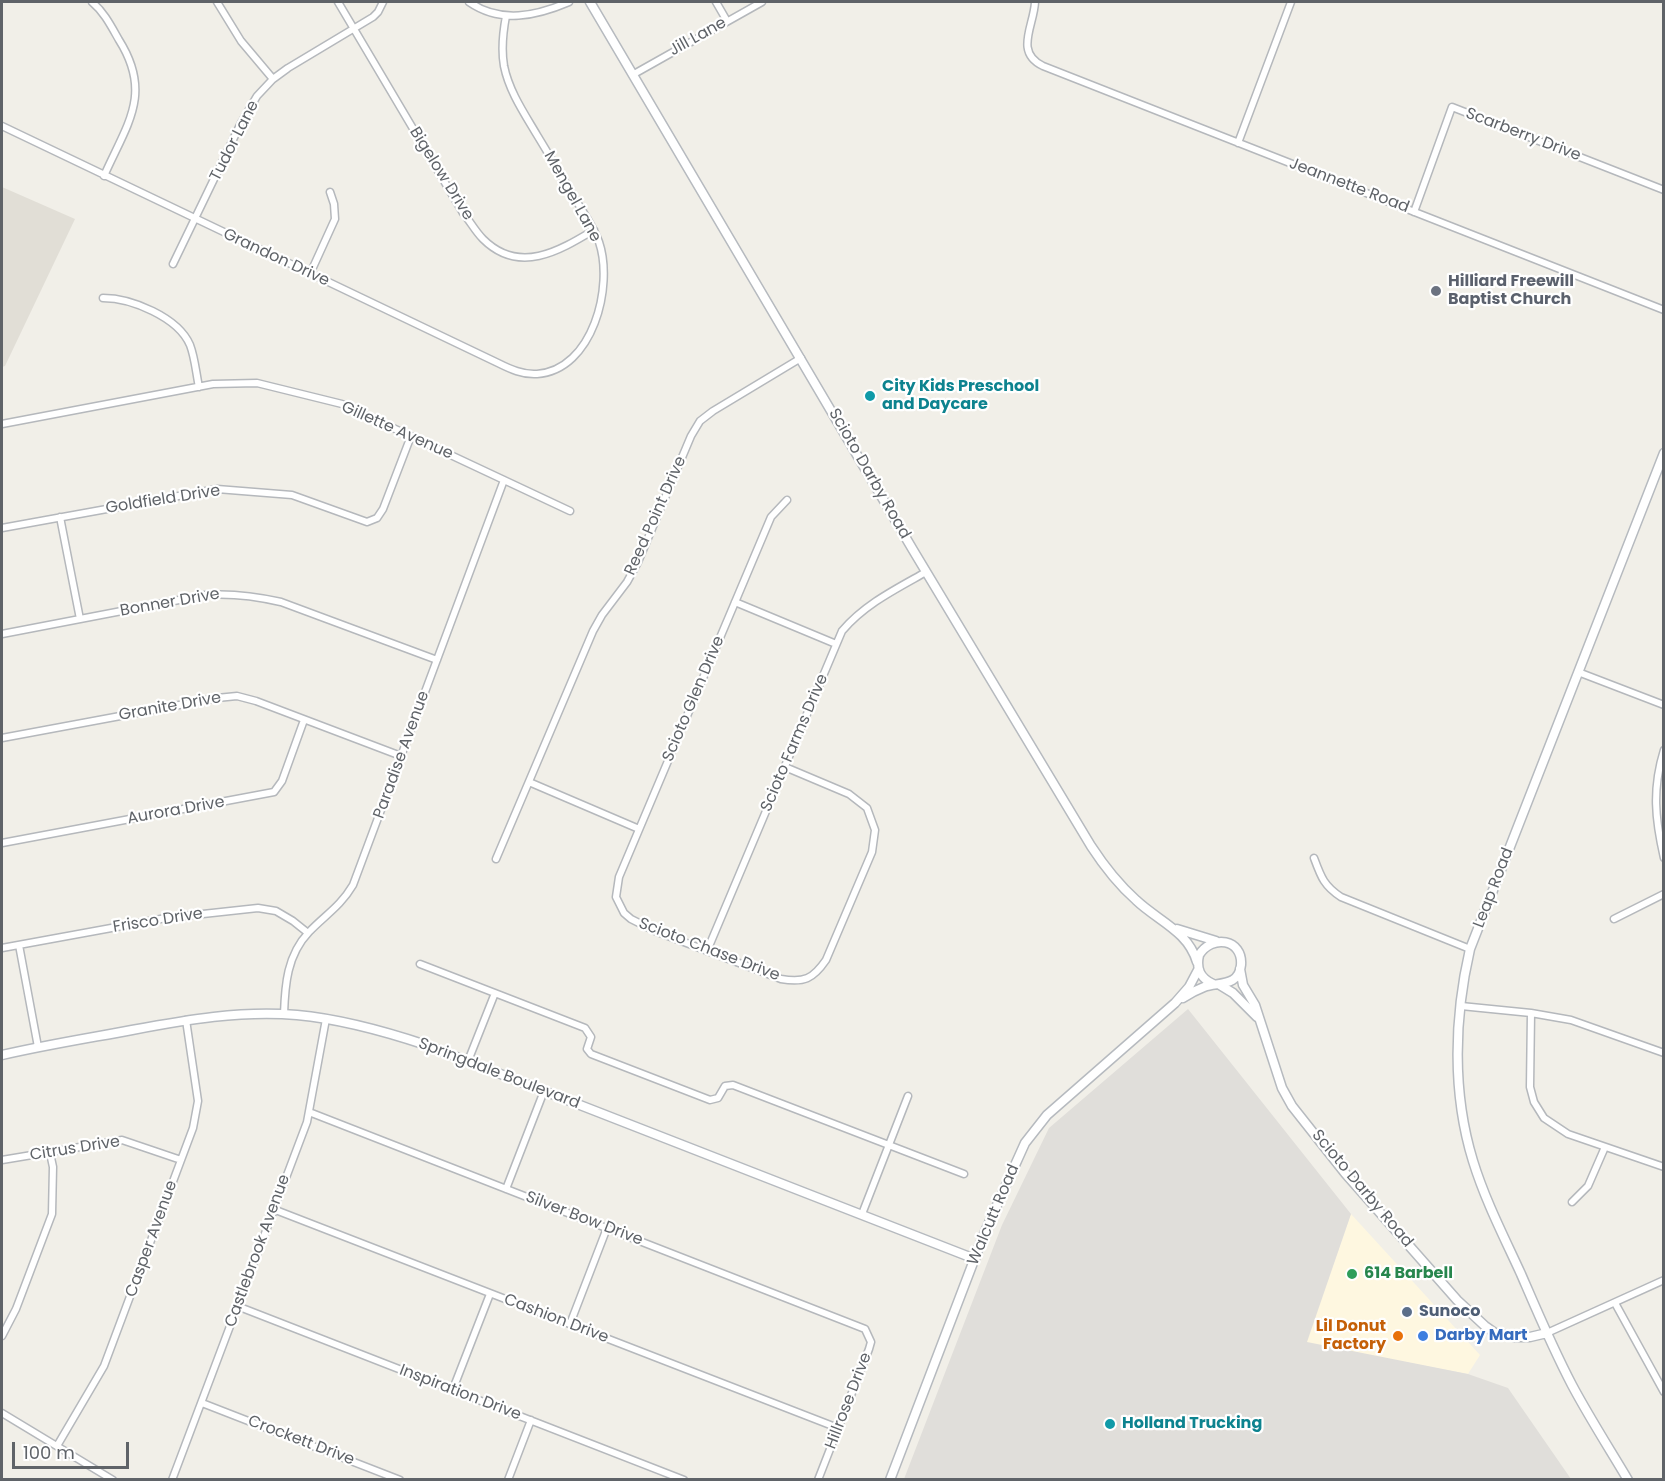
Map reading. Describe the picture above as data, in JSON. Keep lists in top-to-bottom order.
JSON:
{
  "streets": {
    "street": [
      "Jill Lane",
      "Scarberry Drive",
      "Tudor Lane",
      "Bigelow Drive",
      "Jeannette Road",
      "Mengel Lane",
      "Grandon Drive",
      "Gillette Avenue",
      "Scioto Darby Road",
      "Goldfield Drive",
      "Reed Point Drive",
      "Bonner Drive",
      "Scioto Glen Drive",
      "Granite Drive",
      "Scioto Farms Drive",
      "Paradise Avenue",
      "Aurora Drive",
      "Leap Road",
      "Frisco Drive",
      "Scioto Chase Drive",
      "Springdale Boulevard",
      "Citrus Drive",
      "Walcutt Road",
      "Silver Bow Drive",
      "Casper Avenue",
      "Castlebrook Avenue",
      "Cashion Drive",
      "Inspiration Drive",
      "Hillrose Drive",
      "Crockett Drive"
    ]
  },
  "crossings": [
    ["Jill Lane", "Scioto Darby Road"],
    ["Scarberry Drive", "Jeannette Road"],
    ["Tudor Lane", "Bigelow Drive"],
    ["Tudor Lane", "Grandon Drive"],
    ["Bigelow Drive", "Mengel Lane"],
    ["Mengel Lane", "Grandon Drive"],
    ["Gillette Avenue", "Goldfield Drive"],
    ["Gillette Avenue", "Paradise Avenue"],
    ["Scioto Darby Road", "Reed Point Drive"],
    ["Scioto Darby Road", "Scioto Farms Drive"],
    ["Scioto Darby Road", "Leap Road"],
    ["Scioto Darby Road", "Walcutt Road"],
    ["Bonner Drive", "Paradise Avenue"],
    ["Scioto Glen Drive", "Scioto Chase Drive"],
    ["Granite Drive", "Paradise Avenue"],
    ["Granite Drive", "Aurora Drive"],
    ["Scioto Farms Drive", "Scioto Chase Drive"],
    ["Paradise Avenue", "Frisco Drive"],
    ["Paradise Avenue", "Springdale Boulevard"],
    ["Springdale Boulevard", "Walcutt Road"],
    ["Springdale Boulevard", "Casper Avenue"],
    ["Springdale Boulevard", "Castlebrook Avenue"],
    ["Citrus Drive", "Casper Avenue"],
    ["Silver Bow Drive", "Castlebrook Avenue"],
    ["Silver Bow Drive", "Hillrose Drive"],
    ["Castlebrook Avenue", "Cashion Drive"],
    ["Castlebrook Avenue", "Inspiration Drive"],
    ["Castlebrook Avenue", "Crockett Drive"],
    ["Cashion Drive", "Hillrose Drive"]
  ],
  "places": [
    "Hilliard Freewill Baptist Church",
    "City Kids Preschool and Daycare",
    "614 Barbell",
    "Sunoco",
    "Lil Donut Factory",
    "Darby Mart",
    "Holland Trucking"
  ],
  "scale_bar": "100 m"
}
